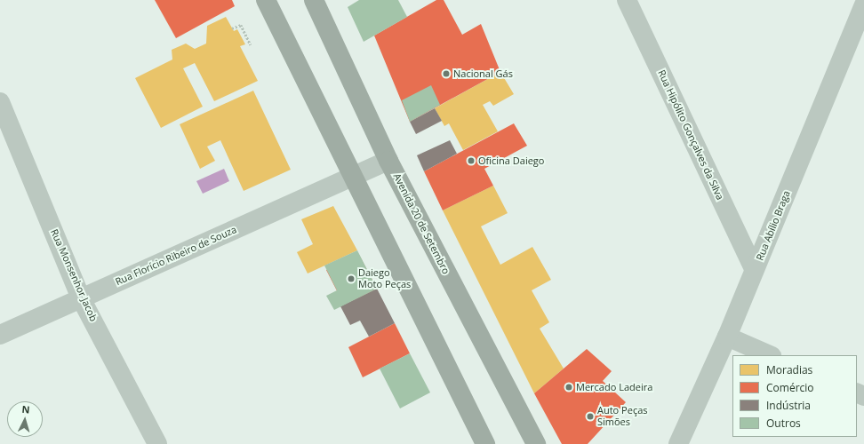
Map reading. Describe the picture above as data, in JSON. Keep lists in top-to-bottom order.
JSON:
{
  "streets": {
    "main road": ["Avenida 20 de Setembro"],
    "street": [
      "Rua Hipólito Gonçalves da Silva",
      "Rua Abílio Braga",
      "Rua Florício Ribeiro de Souza",
      "Rua Monsenhor Jacob"
    ]
  },
  "crossings": [
    ["Rua Hipólito Gonçalves da Silva", "Rua Abílio Braga"],
    ["Avenida 20 de Setembro", "Rua Florício Ribeiro de Souza"],
    ["Rua Florício Ribeiro de Souza", "Rua Monsenhor Jacob"]
  ],
  "places": [
    "Nacional Gás",
    "Oficina Daiego",
    "Daiego Moto Peças",
    "Mercado Ladeira",
    "Auto Peças Simões"
  ],
  "legend": [
    "Moradias",
    "Comércio",
    "Indústria",
    "Outros"
  ],
  "north": "top"
}
